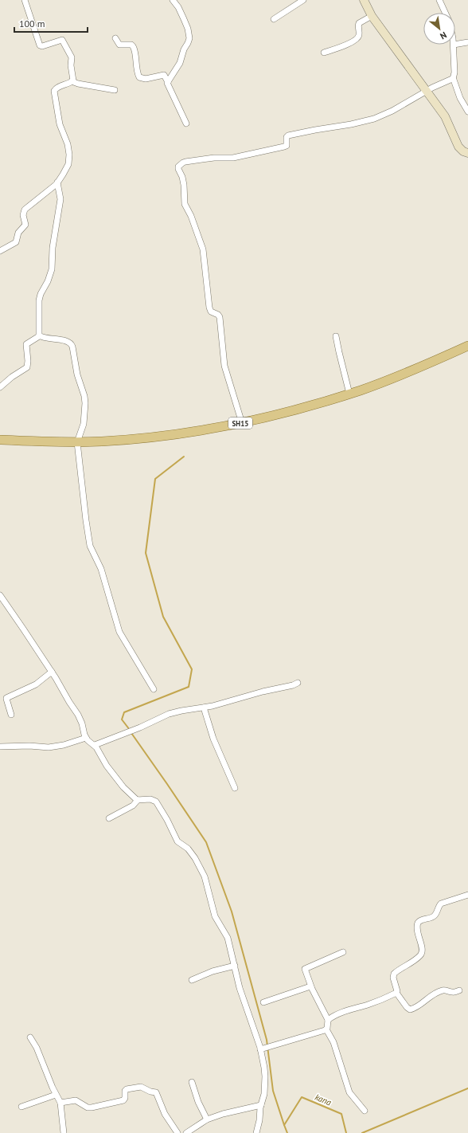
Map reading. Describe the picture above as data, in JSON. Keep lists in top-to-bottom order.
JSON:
{
  "streets": {
    "main road": ["SH15"]
  },
  "water": ["kana"],
  "scale_bar": "100 m",
  "north": "bottom right"
}
